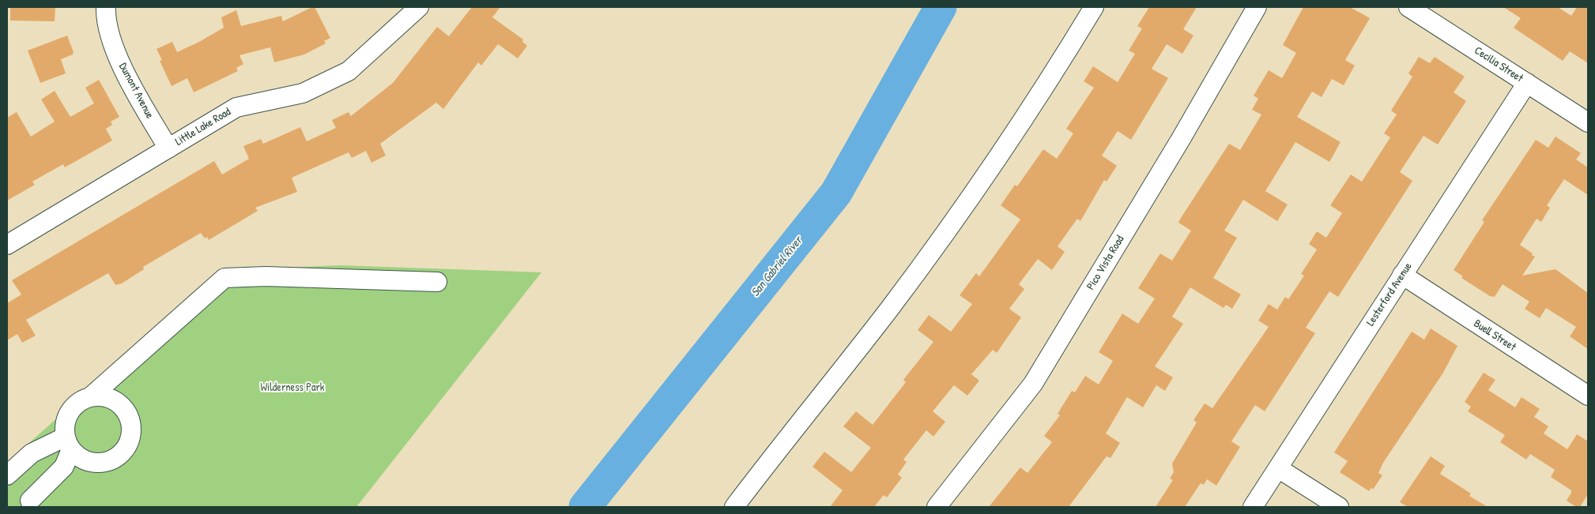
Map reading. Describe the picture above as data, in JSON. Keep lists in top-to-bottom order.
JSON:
{
  "streets": {
    "street": [
      "Cecilia Street",
      "Dumont Avenue",
      "Little Lake Road",
      "Pico Vista Road",
      "Lesterford Avenue",
      "Buell Street"
    ]
  },
  "crossings": [
    ["Cecilia Street", "Lesterford Avenue"],
    ["Dumont Avenue", "Little Lake Road"],
    ["Lesterford Avenue", "Buell Street"]
  ],
  "water": ["San Gabriel River"],
  "parks": ["Wilderness Park"]
}
